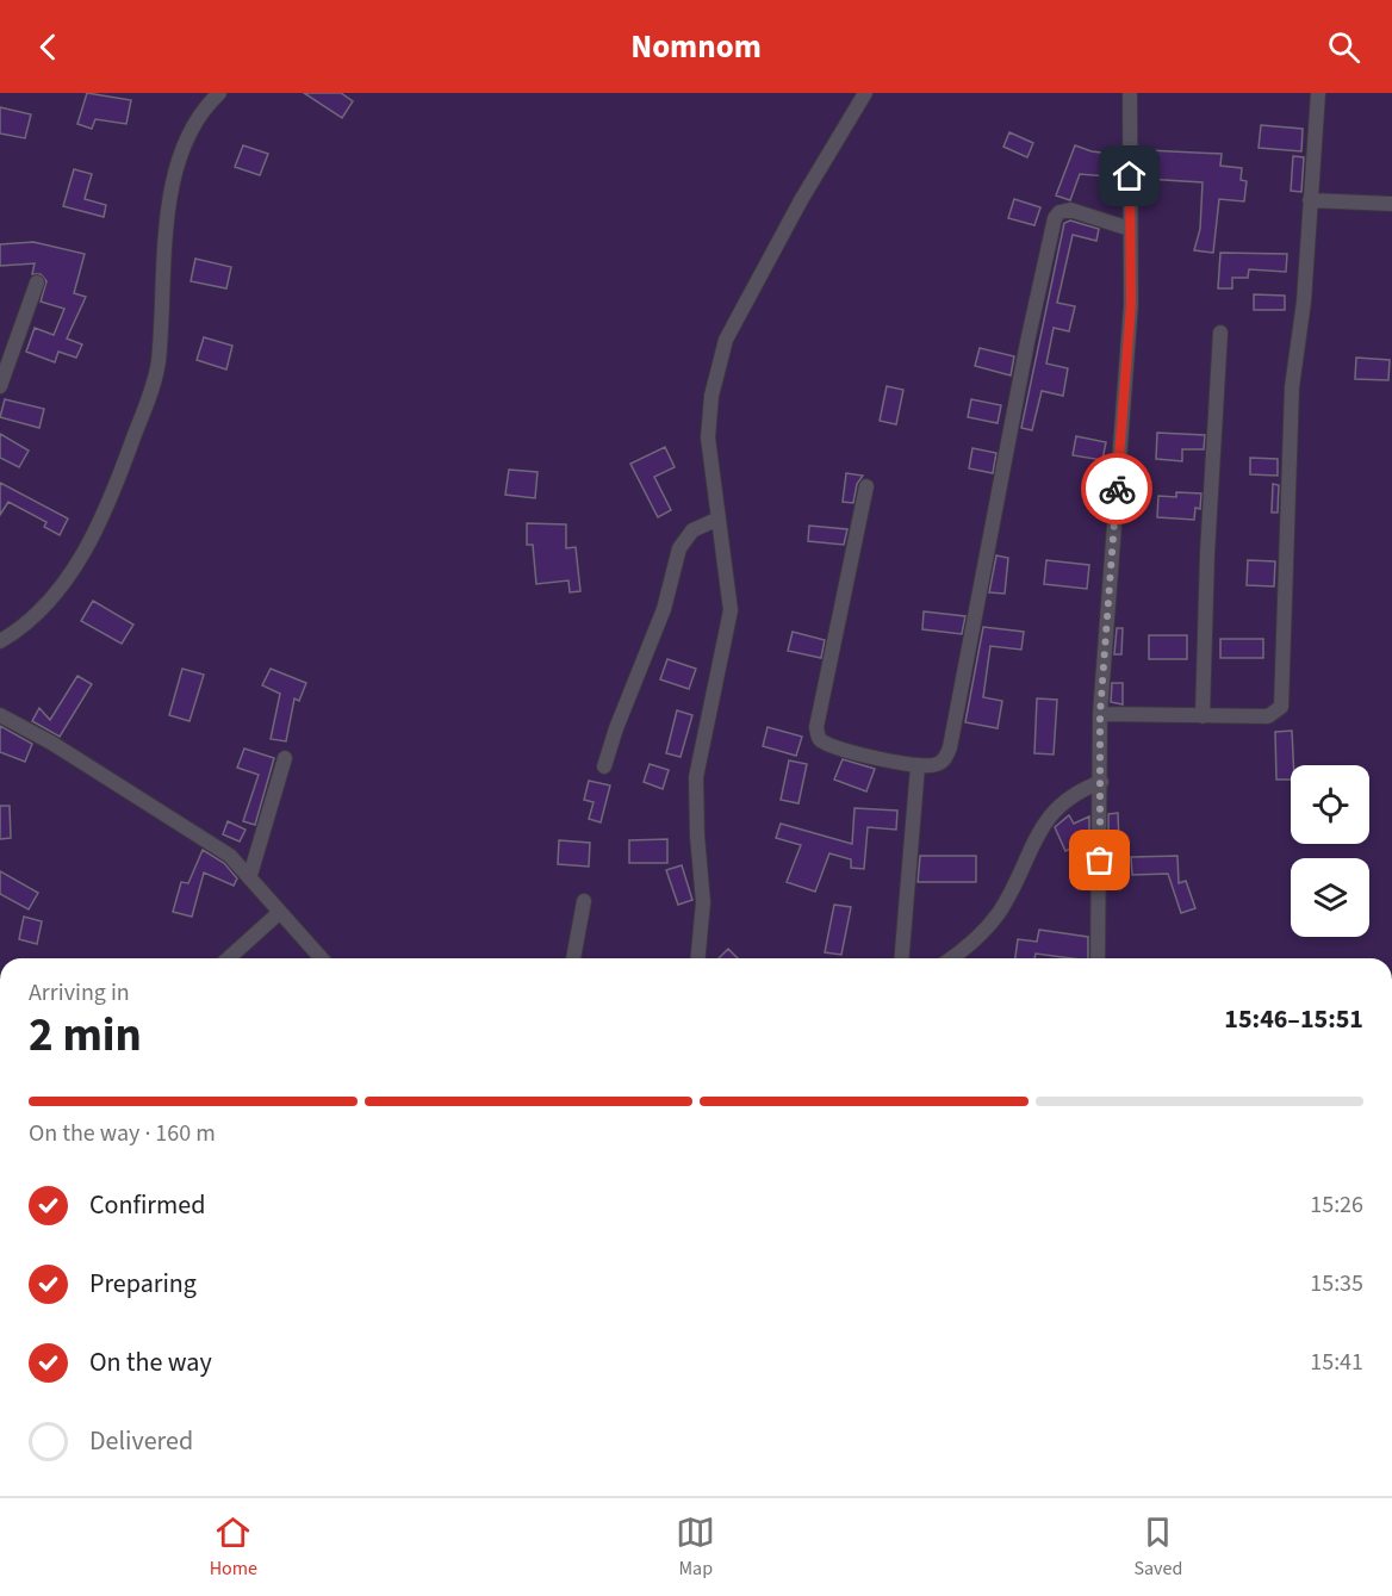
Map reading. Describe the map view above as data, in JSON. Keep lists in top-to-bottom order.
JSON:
{
  "page": {
    "header": "Nomnom",
    "heading": ["2 min", "Arriving in", "15:46–15:51"],
    "bar": "On the way · 160 m",
    "list": [
      ["Confirmed", "15:26"],
      ["Preparing", "15:35"],
      ["On the way", "15:41"],
      "Delivered"
    ],
    "tabs": ["Home", "Map", "Saved"]
  }
}
